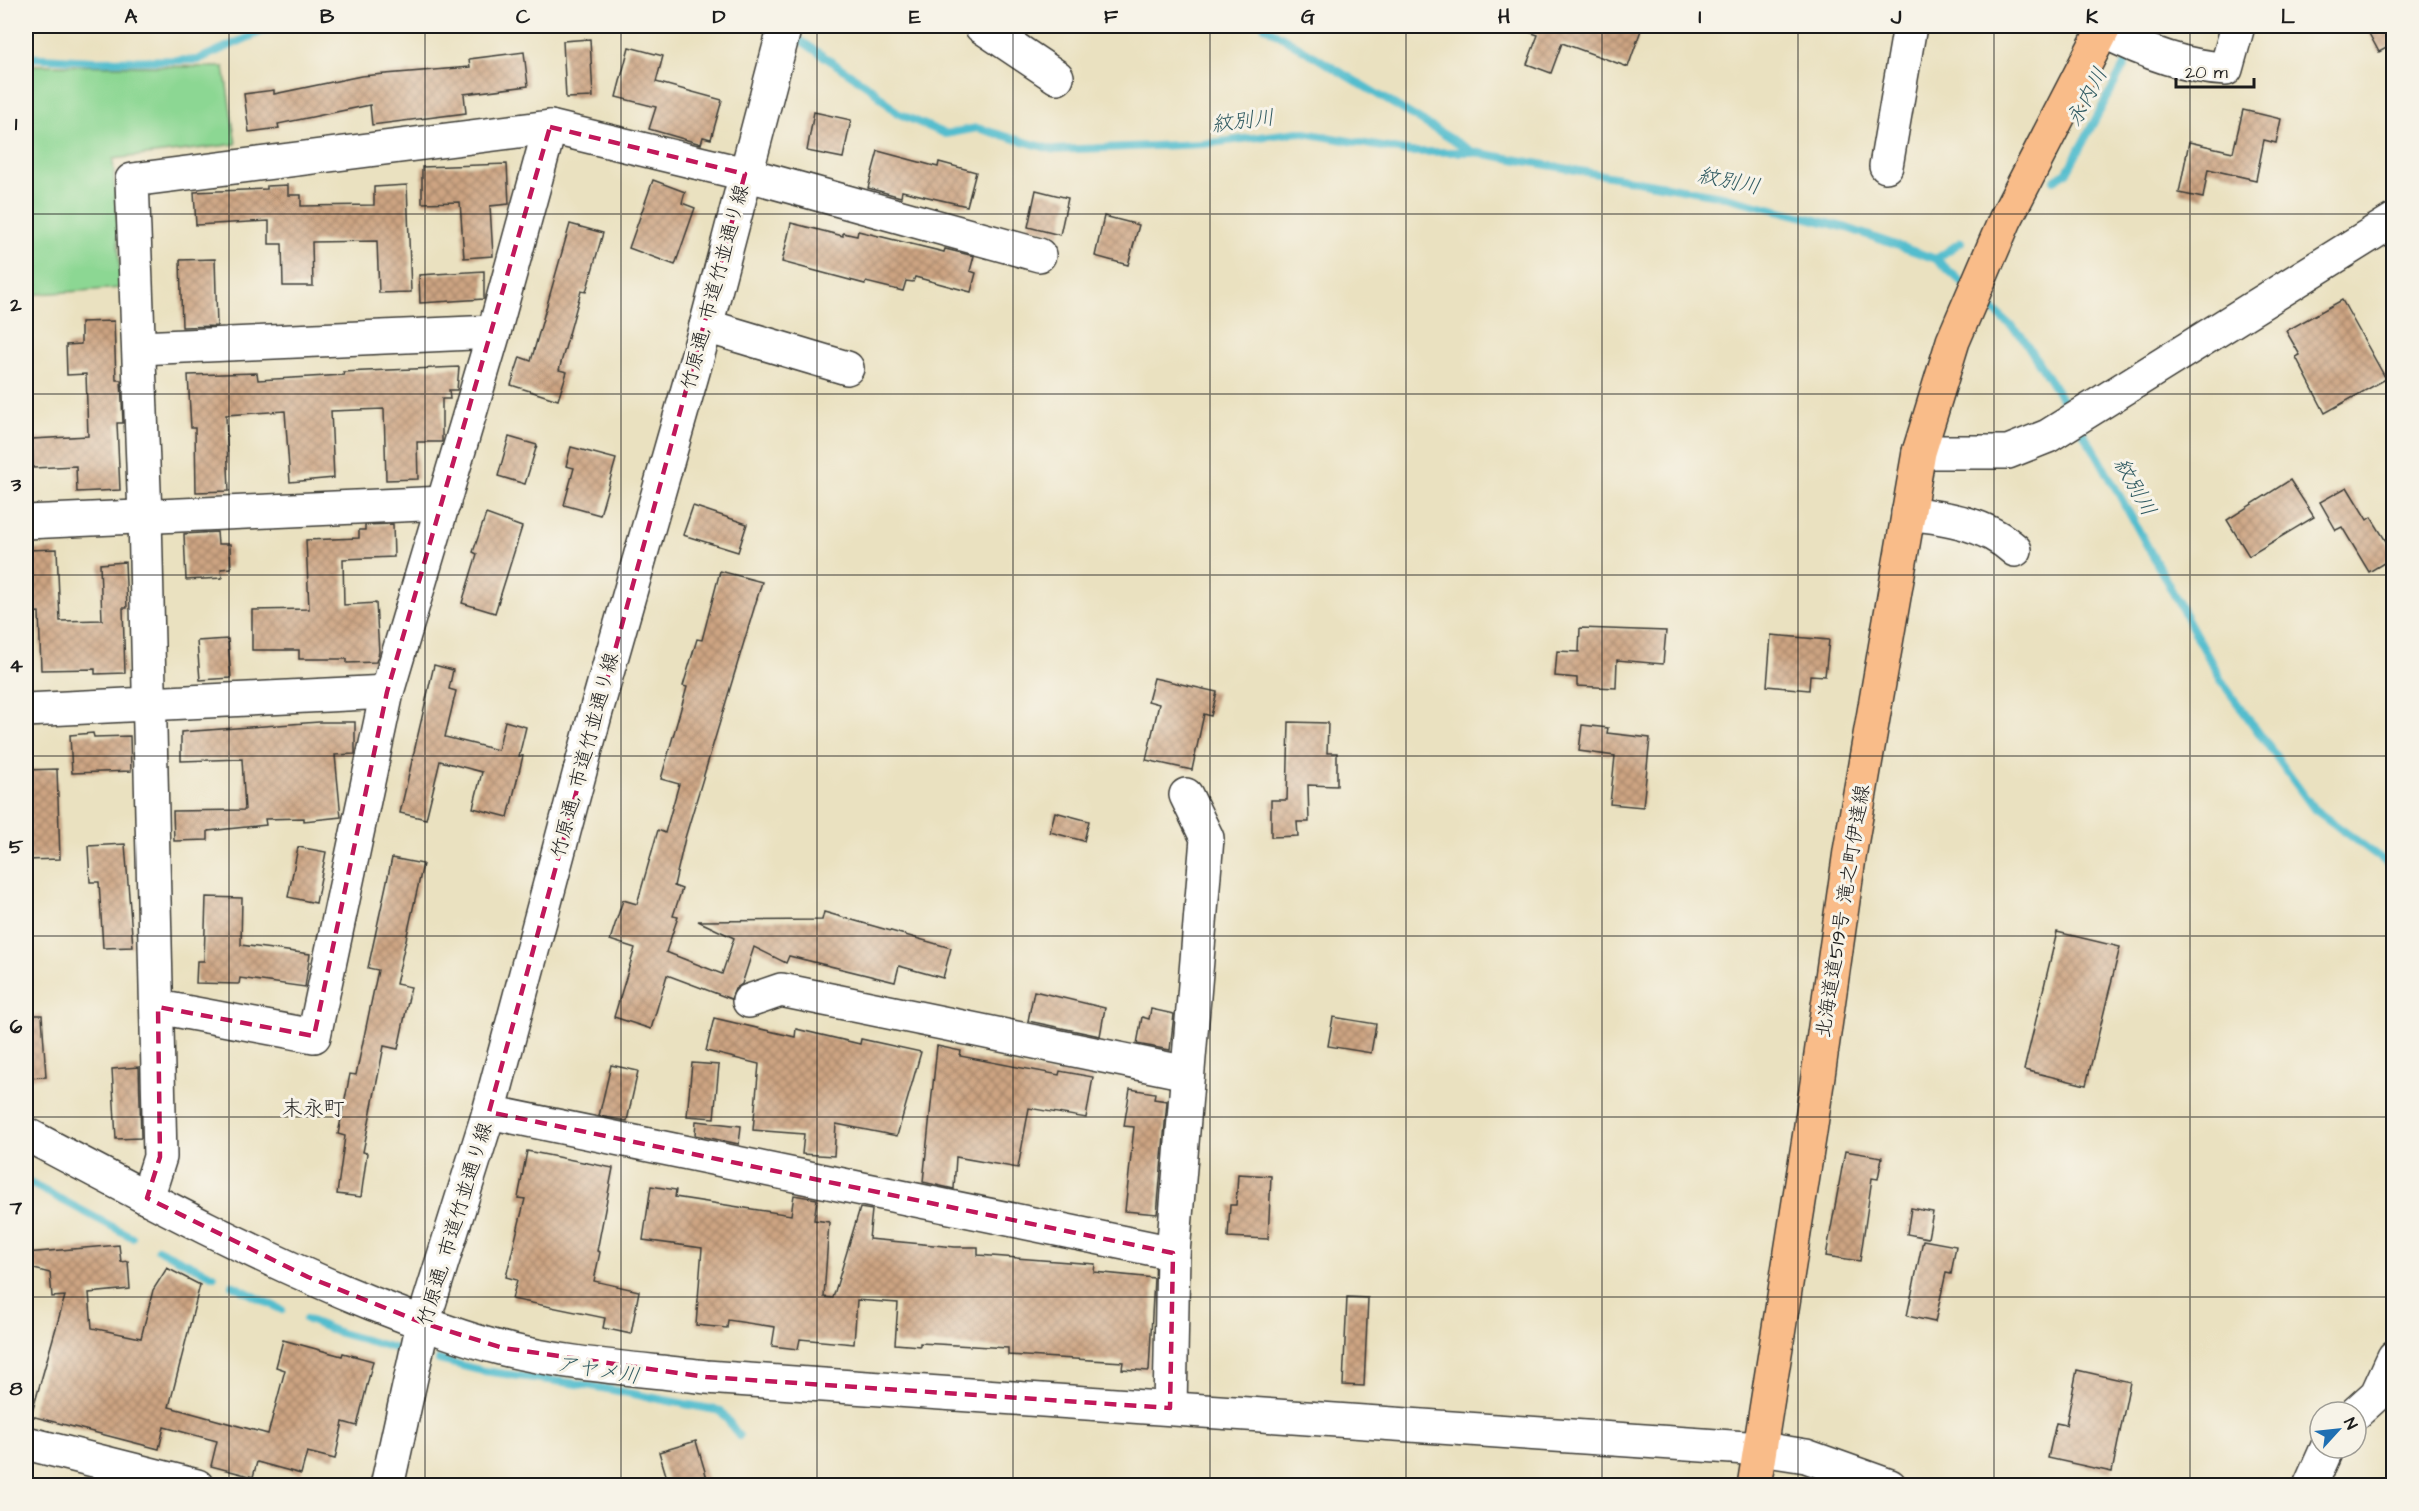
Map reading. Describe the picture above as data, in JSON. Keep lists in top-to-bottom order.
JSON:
{
  "streets": {
    "main road": ["北海道道519号 滝之町伊達線"],
    "street": ["竹原通, 市道竹並通り線"]
  },
  "districts": ["末永町"],
  "water": ["永内川", "紋別川", "アヤメ川"],
  "scale_bar": "20 m",
  "north": "top right",
  "grid": {
    "columns": [
      "A",
      "B",
      "C",
      "D",
      "E",
      "F",
      "G",
      "H",
      "I",
      "J",
      "K",
      "L"
    ],
    "rows": [
      "1",
      "2",
      "3",
      "4",
      "5",
      "6",
      "7",
      "8"
    ]
  }
}
